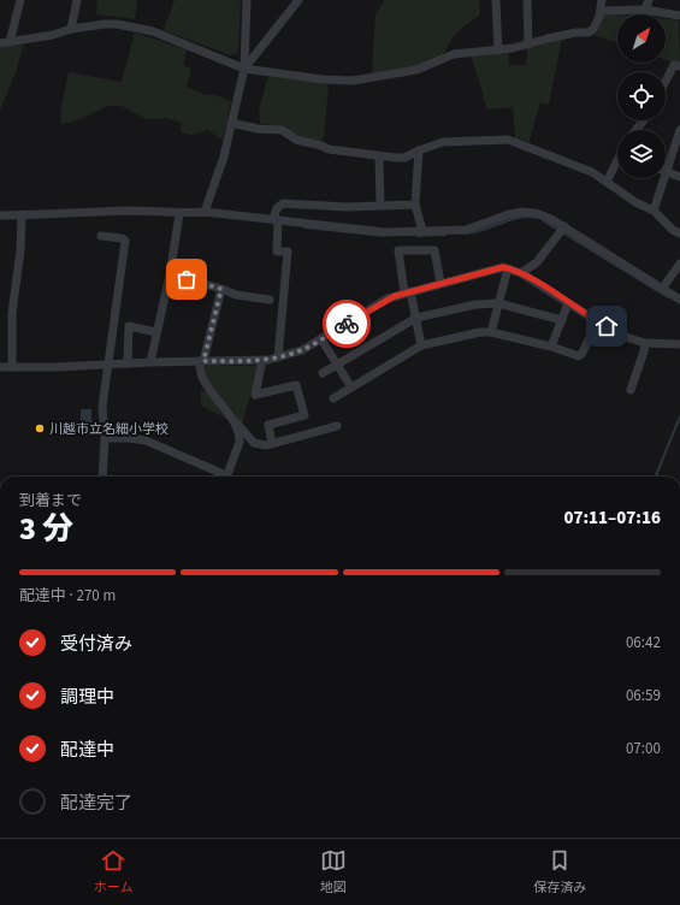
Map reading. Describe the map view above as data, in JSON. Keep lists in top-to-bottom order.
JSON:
{
  "places": ["川越市立名細小学校"],
  "north": "top right",
  "page": {
    "heading": ["3 分", "到着まで", "07:11–07:16"],
    "bar": "配達中 · 270 m",
    "list": [
      ["受付済み", "06:42"],
      ["調理中", "06:59"],
      ["配達中", "07:00"],
      "配達完了"
    ],
    "tabs": ["ホーム", "地図", "保存済み"]
  }
}
